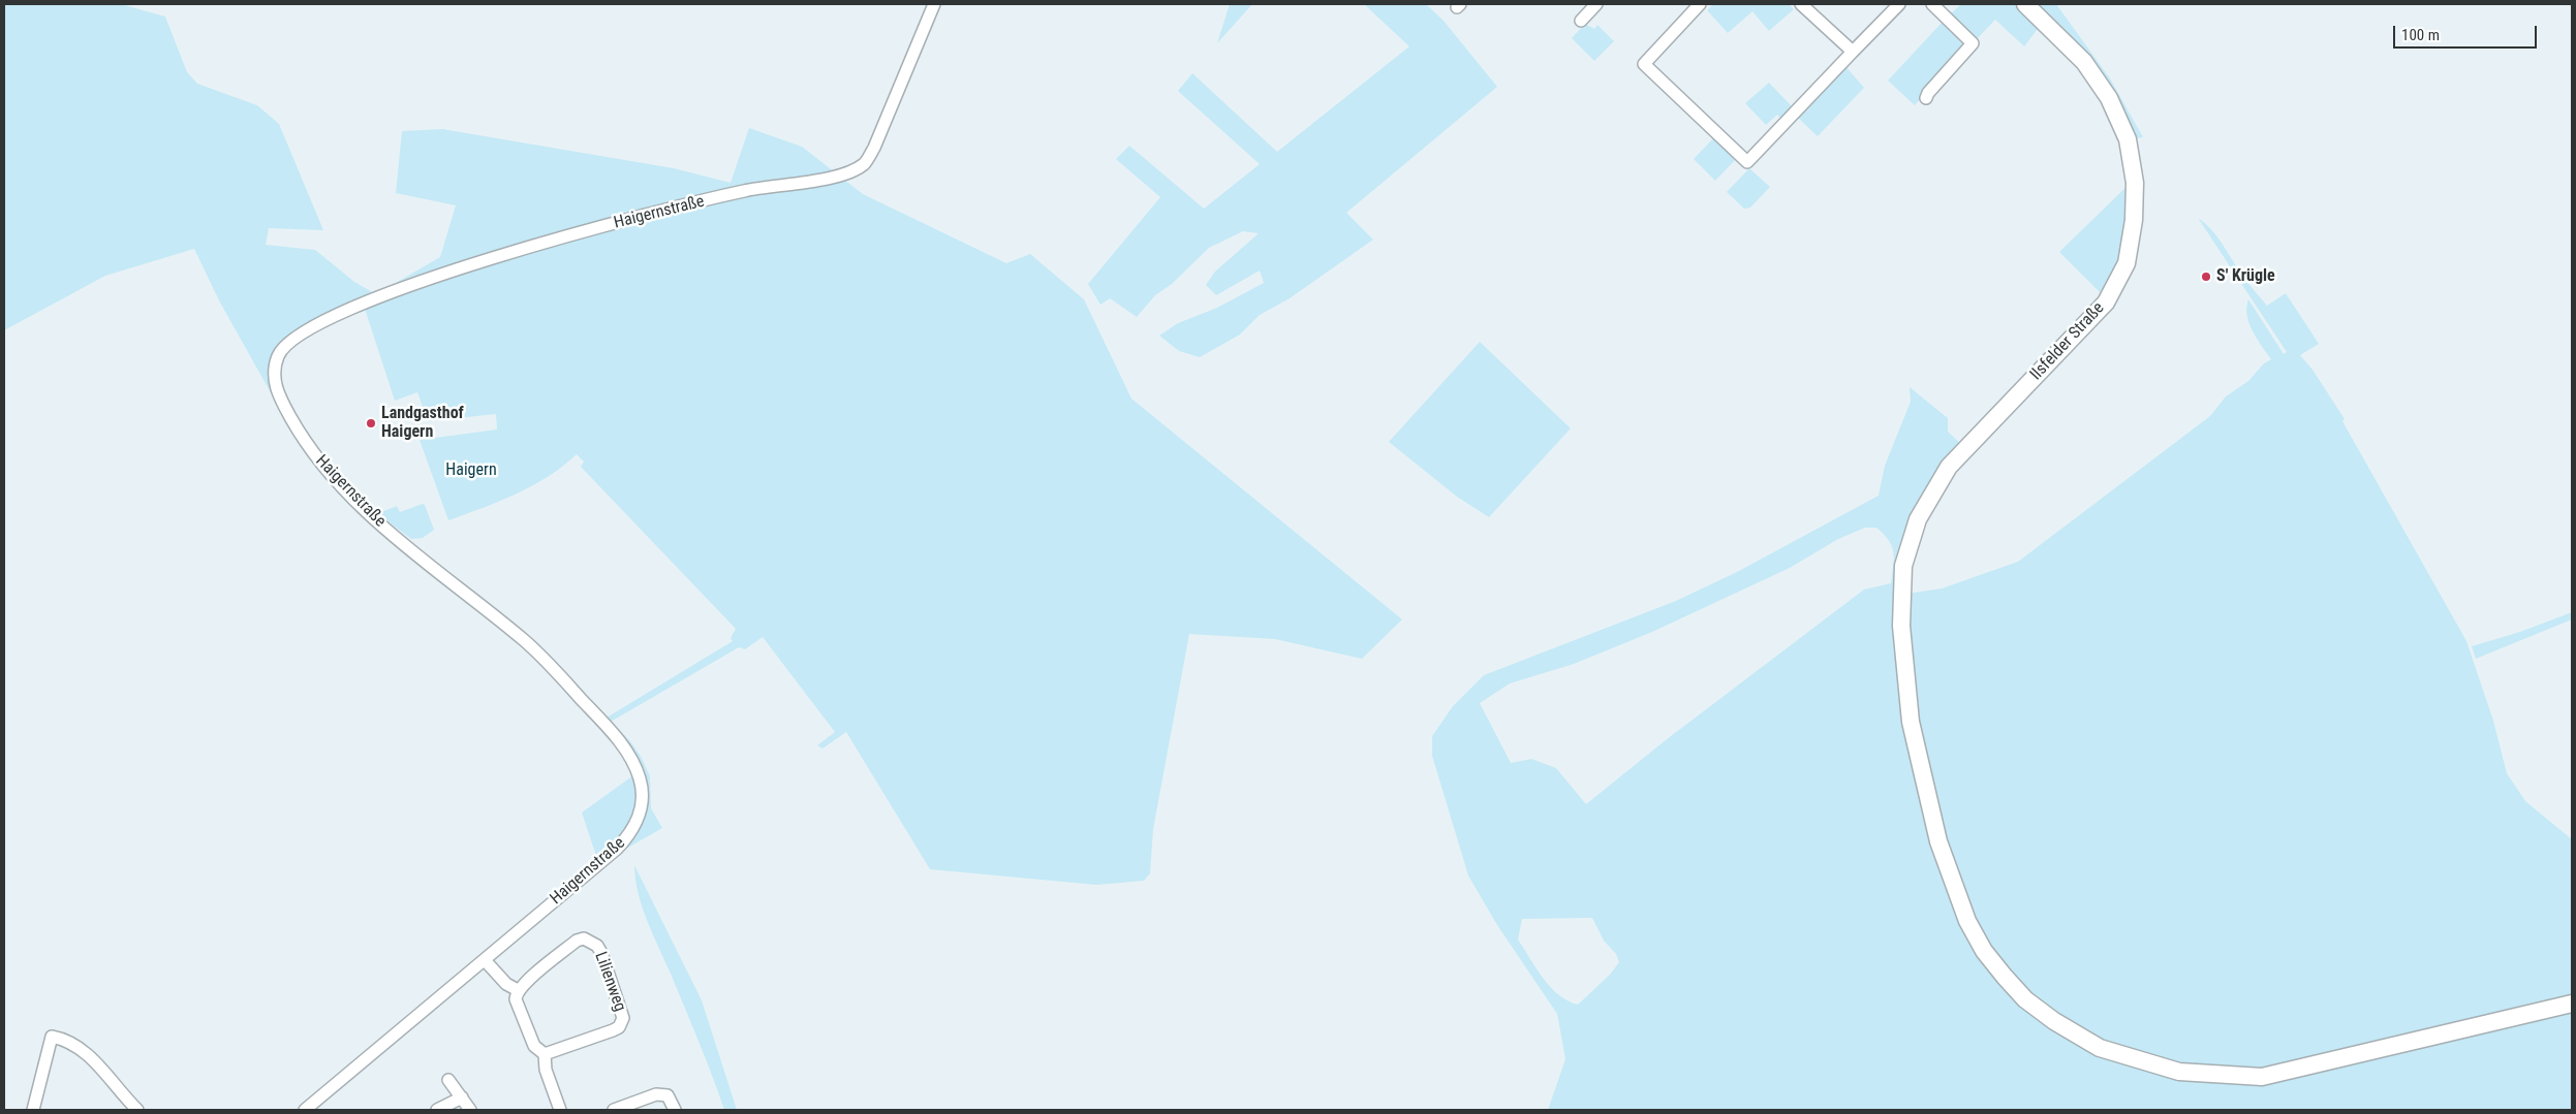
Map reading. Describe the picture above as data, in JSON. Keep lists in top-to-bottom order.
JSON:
{
  "streets": {
    "main road": ["Ilsfelder Straße"],
    "street": ["Haigernstraße", "Lilienweg"]
  },
  "parks": ["Haigern"],
  "places": ["S' Krügle", "Landgasthof Haigern"],
  "scale_bar": "100 m"
}
